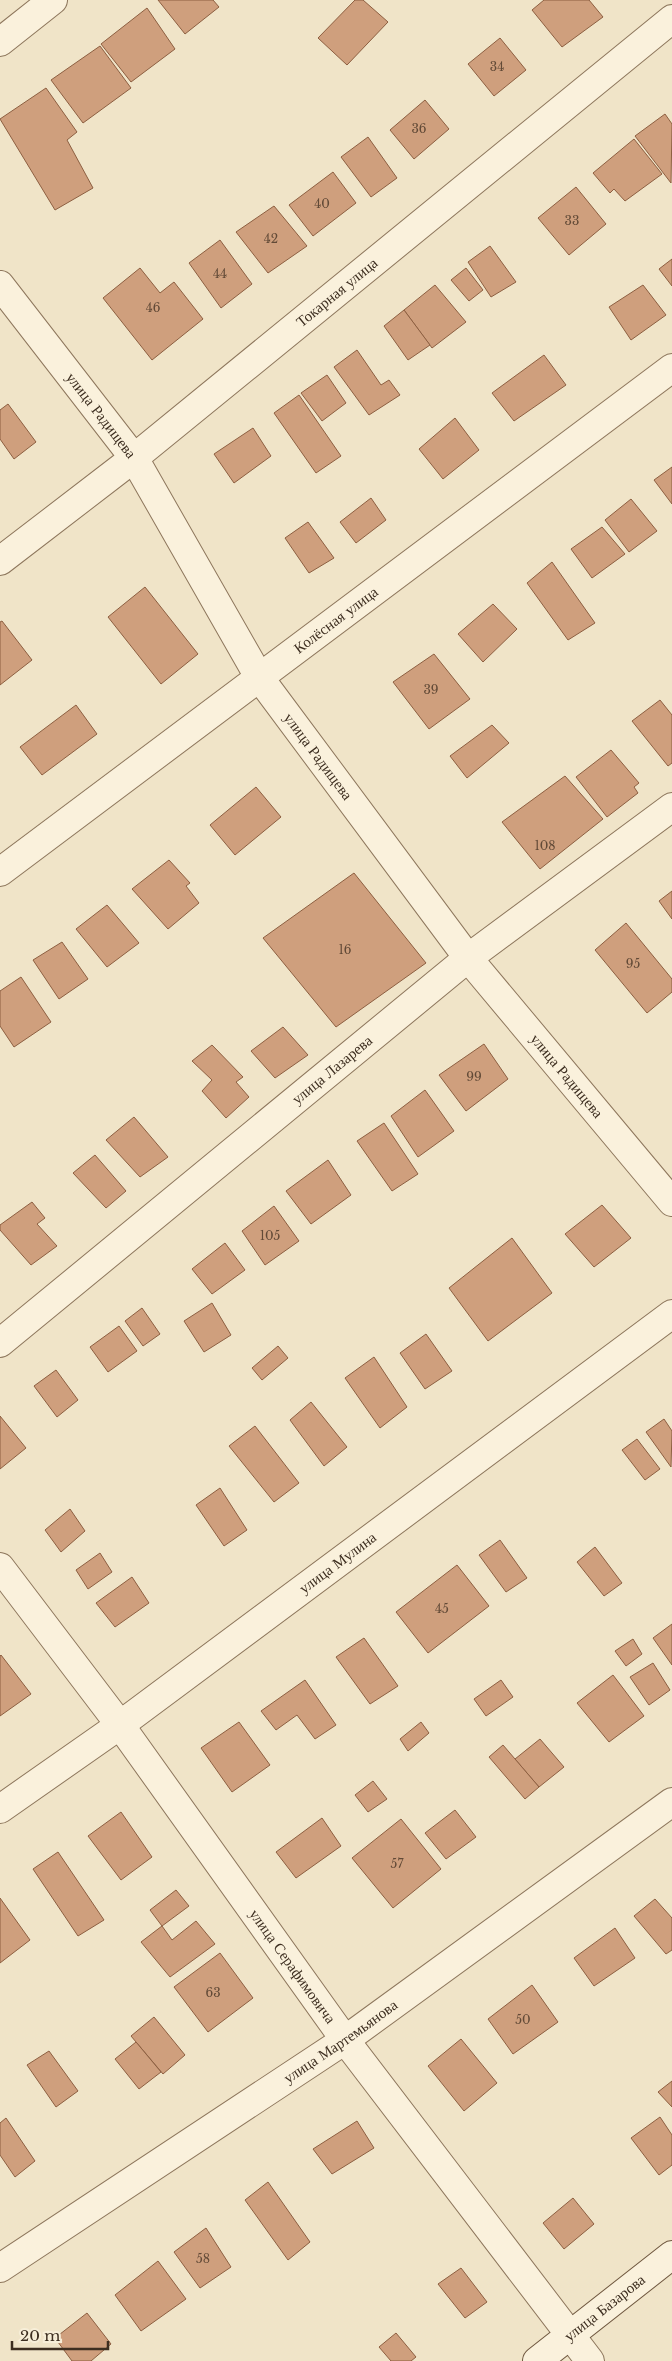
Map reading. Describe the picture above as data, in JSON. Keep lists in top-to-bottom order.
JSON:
{
  "streets": {
    "street": [
      "Токарная улица",
      "улица Радищева",
      "Колёсная улица",
      "улица Лазарева",
      "улица Мулина",
      "улица Серафимовича",
      "улица Мартемьянова",
      "улица Базарова"
    ]
  },
  "crossings": [
    ["Токарная улица", "улица Радищева"],
    ["улица Радищева", "Колёсная улица"],
    ["улица Радищева", "улица Лазарева"],
    ["улица Мулина", "улица Серафимовича"],
    ["улица Серафимовича", "улица Мартемьянова"],
    ["улица Серафимовича", "улица Базарова"]
  ],
  "house_numbers": [
    "34",
    "36",
    "40",
    "33",
    "42",
    "44",
    "46",
    "39",
    "108",
    "16",
    "95",
    "99",
    "105",
    "45",
    "57",
    "63",
    "50",
    "58"
  ],
  "scale_bar": "20 m"
}
